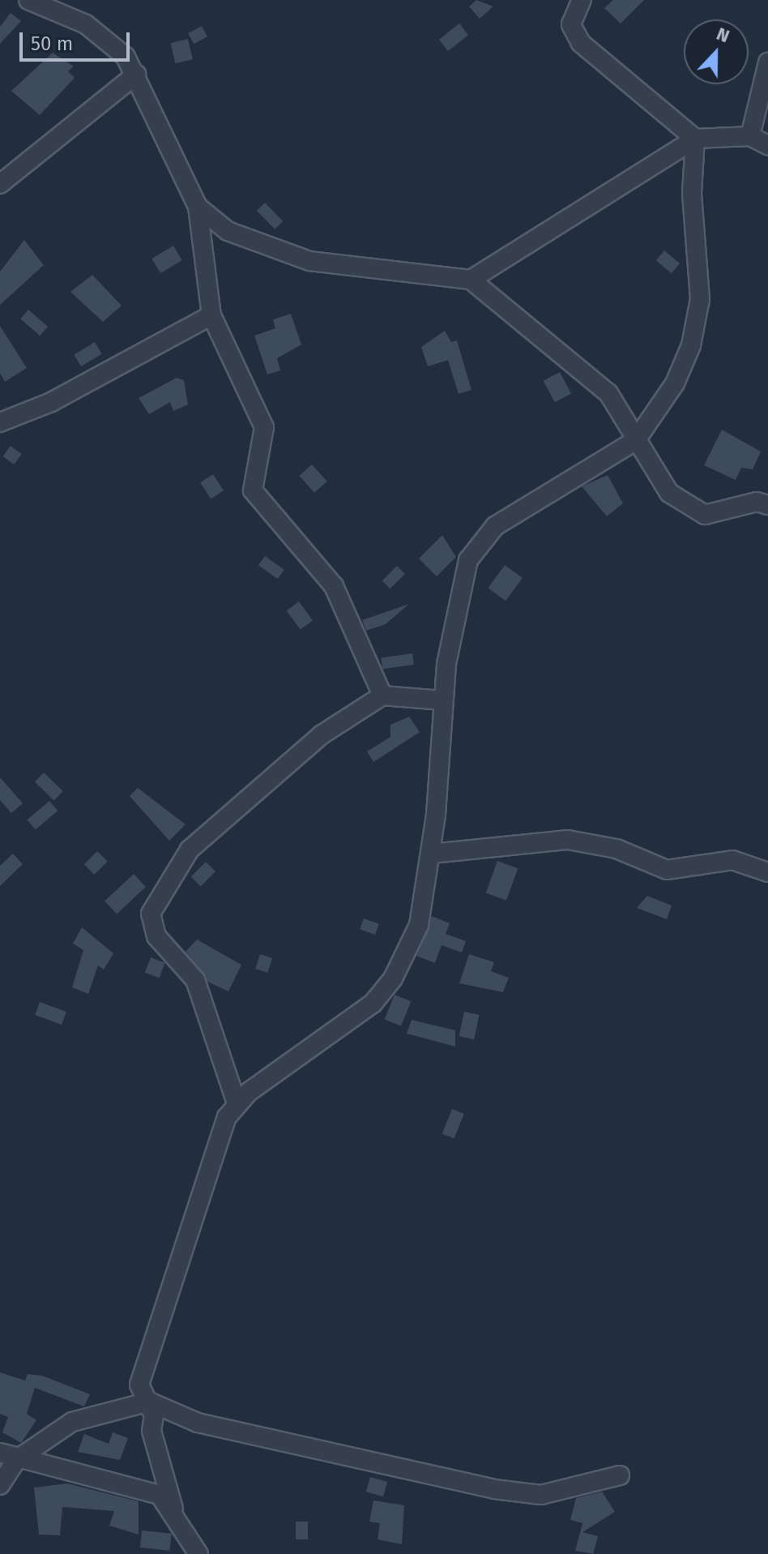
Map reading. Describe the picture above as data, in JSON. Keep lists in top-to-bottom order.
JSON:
{
  "scale_bar": "50 m",
  "north": "top"
}
